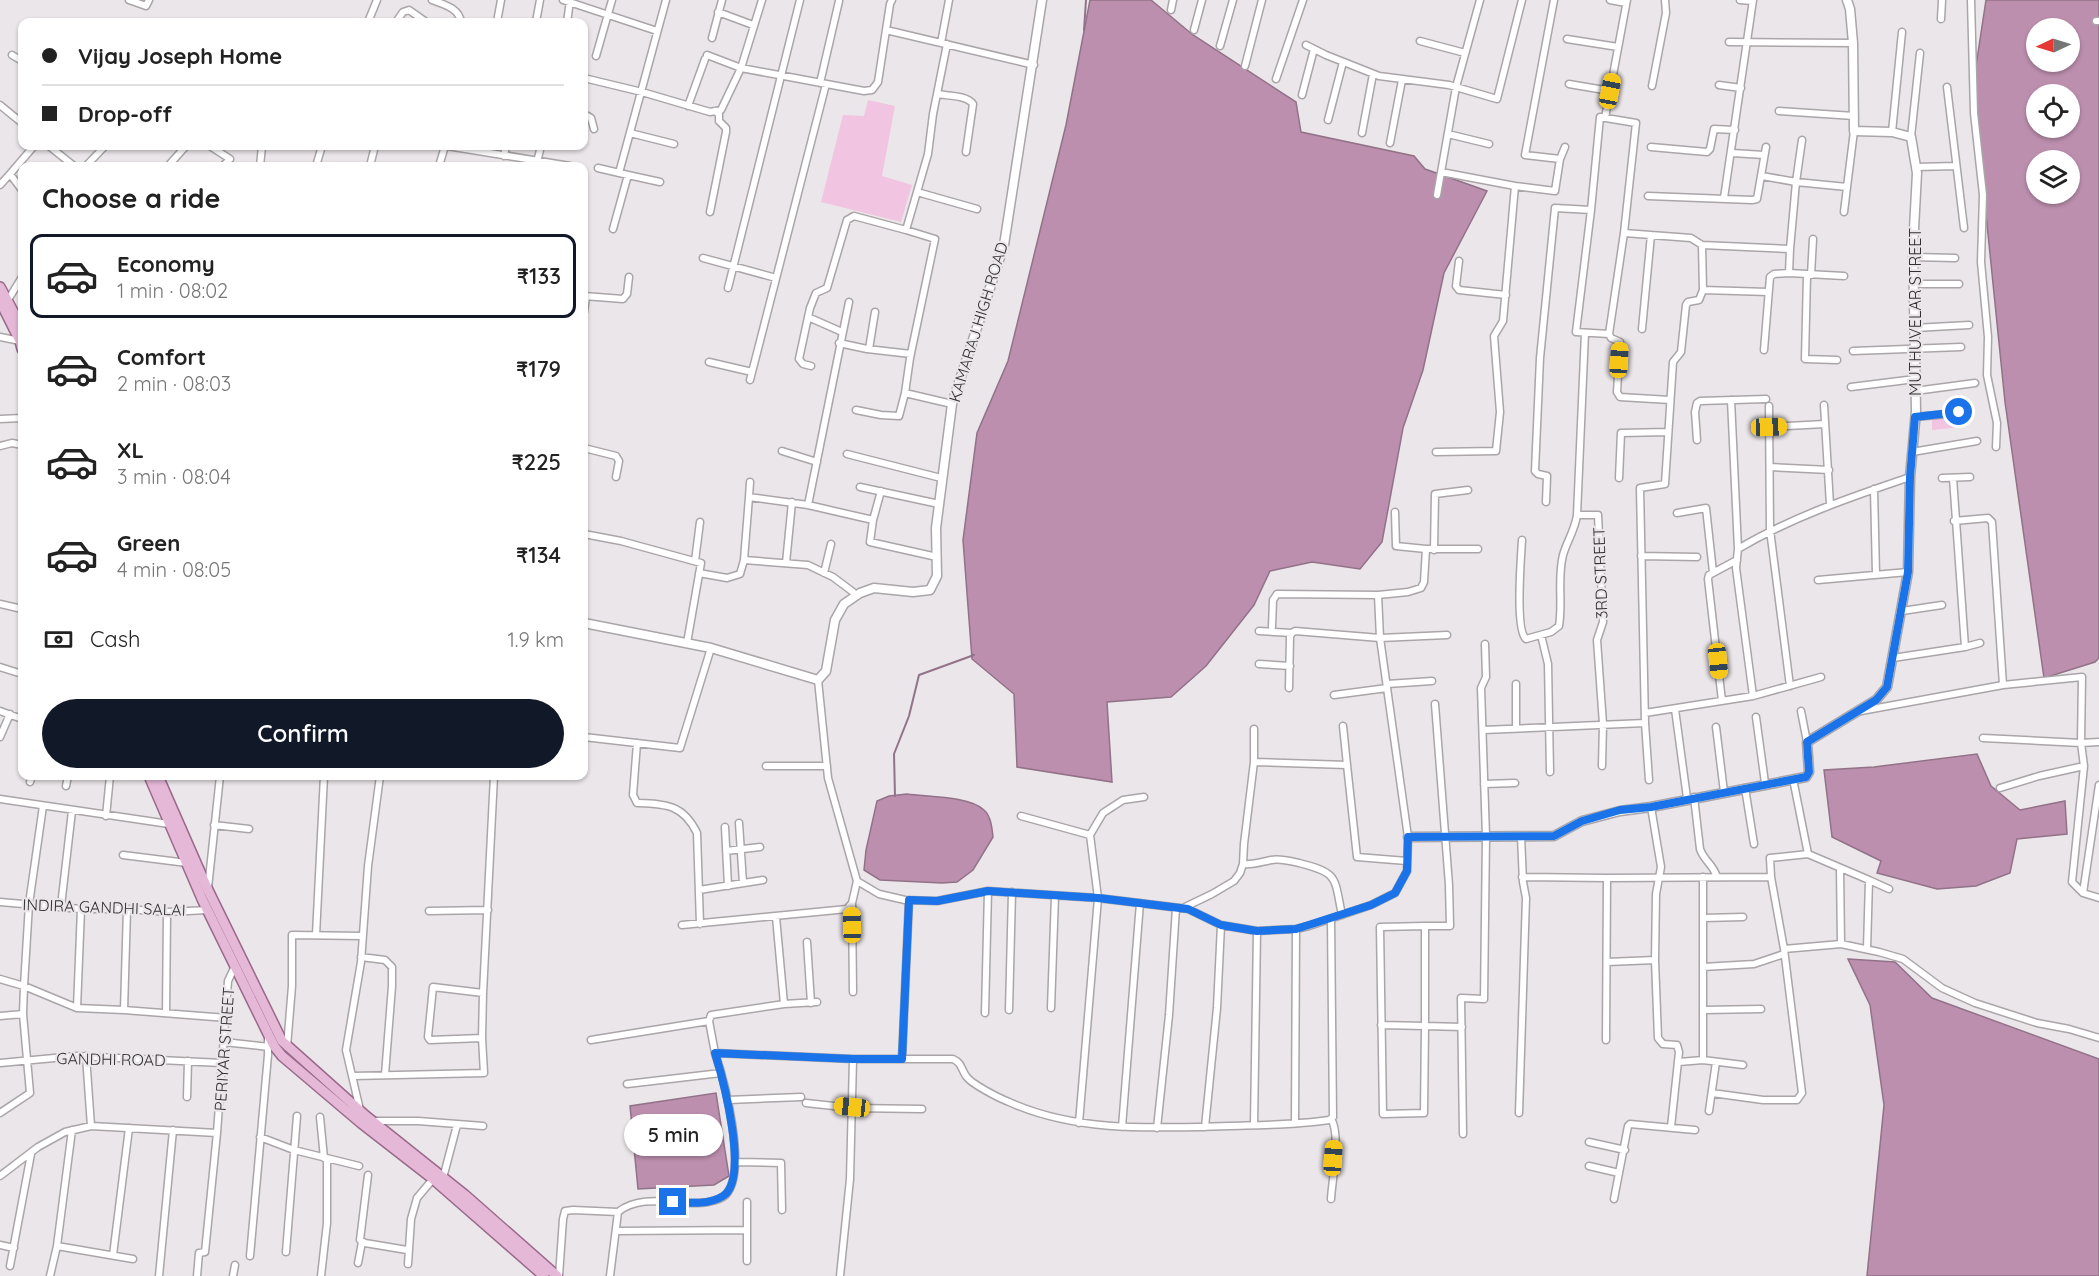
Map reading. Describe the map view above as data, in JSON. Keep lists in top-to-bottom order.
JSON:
{
  "streets": {
    "street": [
      "MUTHUVELAR STREET",
      "KAMARAJ HIGH ROAD",
      "3RD STREET",
      "INDIRA GANDHI SALAI",
      "PERIYAR STREET",
      "GANDHI ROAD"
    ]
  },
  "crossings": [
    ["PERIYAR STREET", "GANDHI ROAD"]
  ],
  "north": "left",
  "page": {
    "banner": ["Vijay Joseph Home", "Drop-off"],
    "heading": "Choose a ride",
    "list": [
      {
        "name": "Economy",
        "note": "1 min · 08:02",
        "value": "₹133"
      },
      {
        "name": "Comfort",
        "note": "2 min · 08:03",
        "value": "₹179"
      },
      {
        "name": "XL",
        "note": "3 min · 08:04",
        "value": "₹225"
      },
      {
        "name": "Green",
        "note": "4 min · 08:05",
        "value": "₹134"
      }
    ],
    "pay": ["Cash", "1.9 km"],
    "buttons": "Confirm",
    "bubble": "5 min"
  }
}
